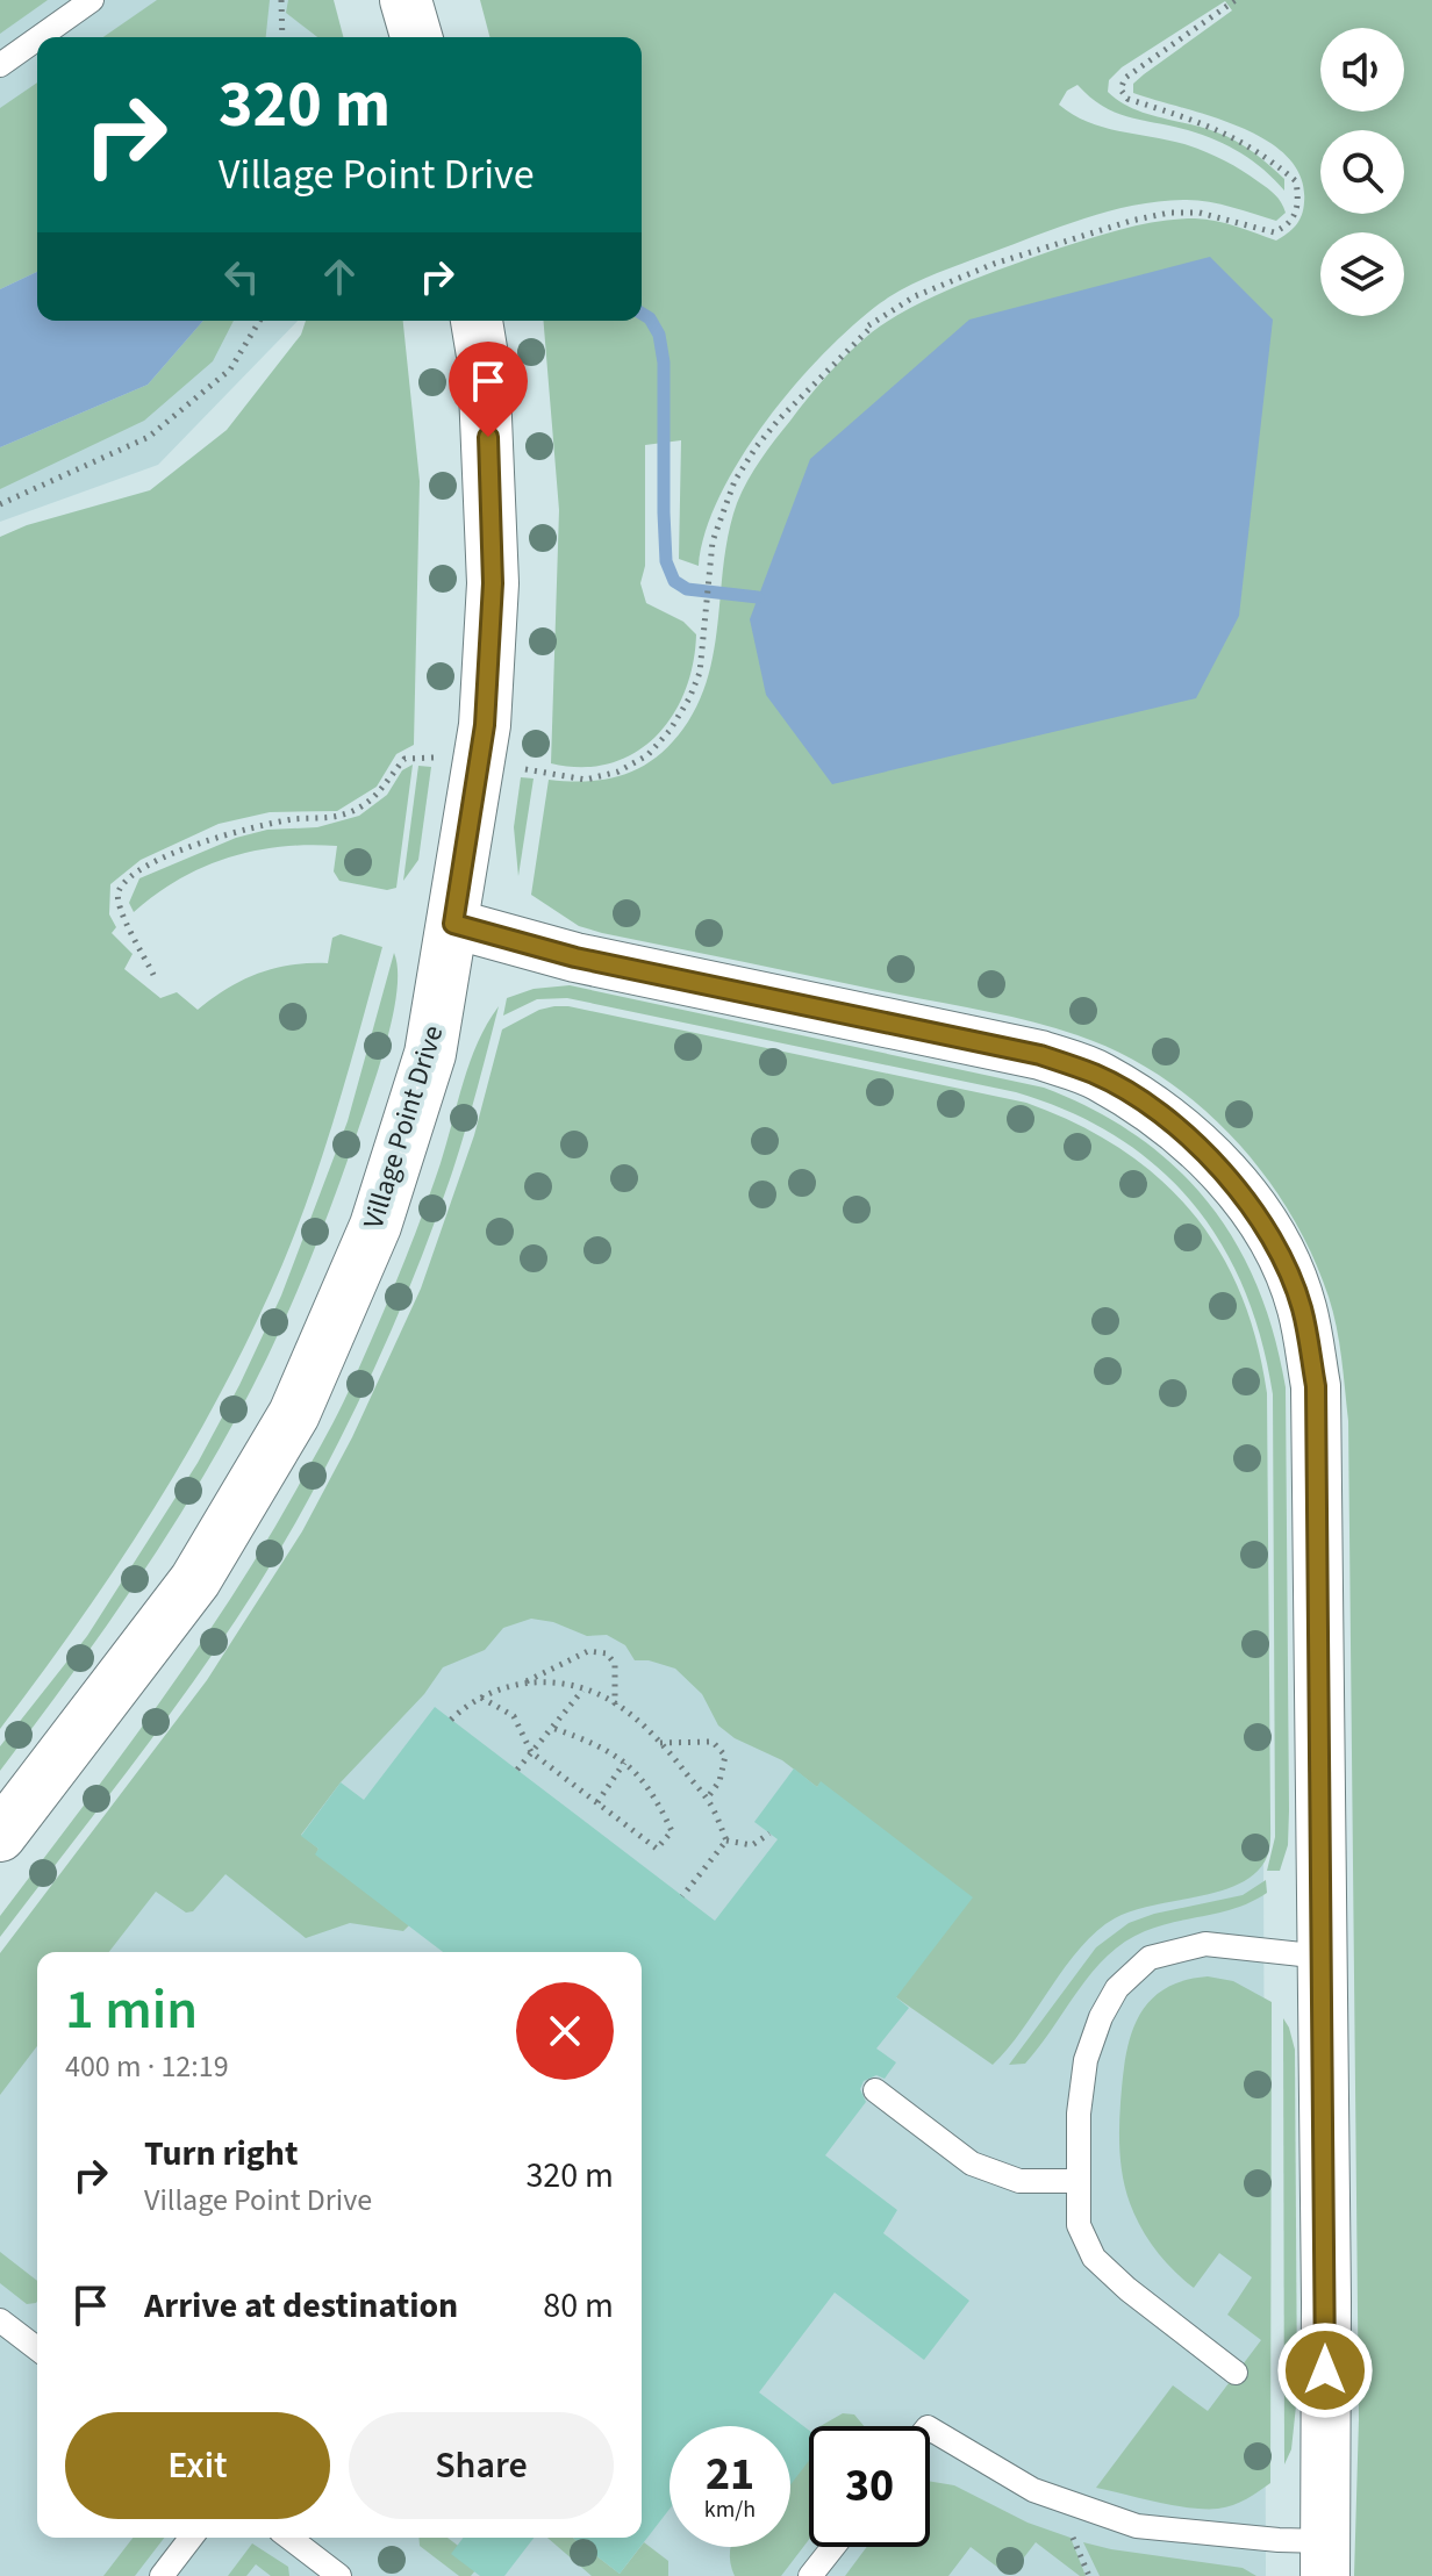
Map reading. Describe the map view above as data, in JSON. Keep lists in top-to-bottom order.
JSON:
{
  "streets": {
    "street": ["Village Point Drive"]
  },
  "page": {
    "turn": ["320 m", "Village Point Drive"],
    "heading": ["1 min", "400 m · 12:19"],
    "list": [
      {
        "name": "Turn right",
        "note": "Village Point Drive",
        "value": "320 m"
      },
      {
        "name": "Arrive at destination",
        "value": "80 m"
      }
    ],
    "buttons": ["Exit", "Share"],
    "speed": "21 km/h",
    "limit": "30"
  }
}
